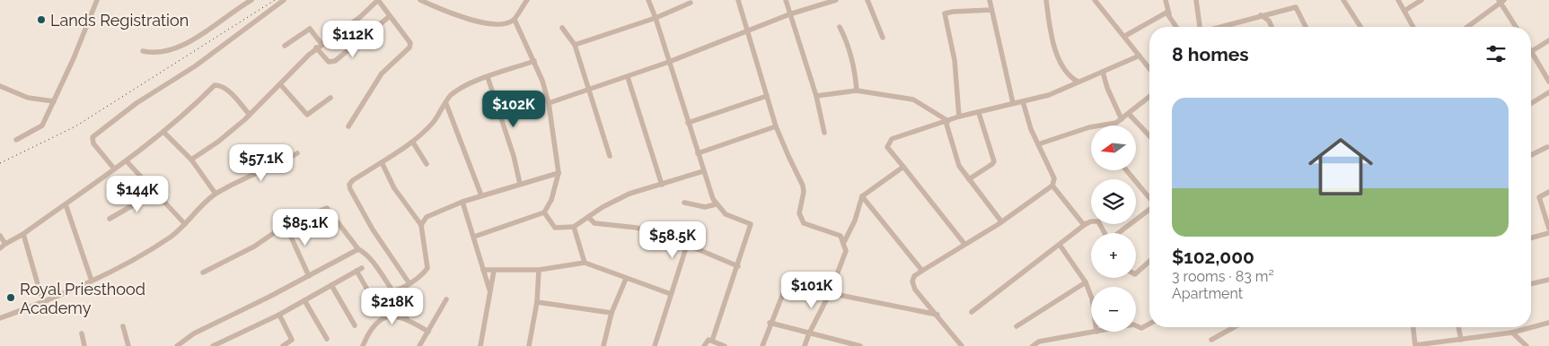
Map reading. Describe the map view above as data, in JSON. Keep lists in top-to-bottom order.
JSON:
{
  "places": ["Lands Registration", "Royal Priesthood Academy"],
  "north": "left",
  "page": {
    "price": [
      "$112K",
      "$102K",
      "$57.1K",
      "$144K",
      "$85.1K",
      "$58.5K",
      "$101K",
      "$218K"
    ],
    "heading": "8 homes",
    "list": [
      {
        "name": "$102,000",
        "note": "3 rooms · 83 m² · Apartment"
      }
    ],
    "map_buttons": ["+", "−"]
  }
}
